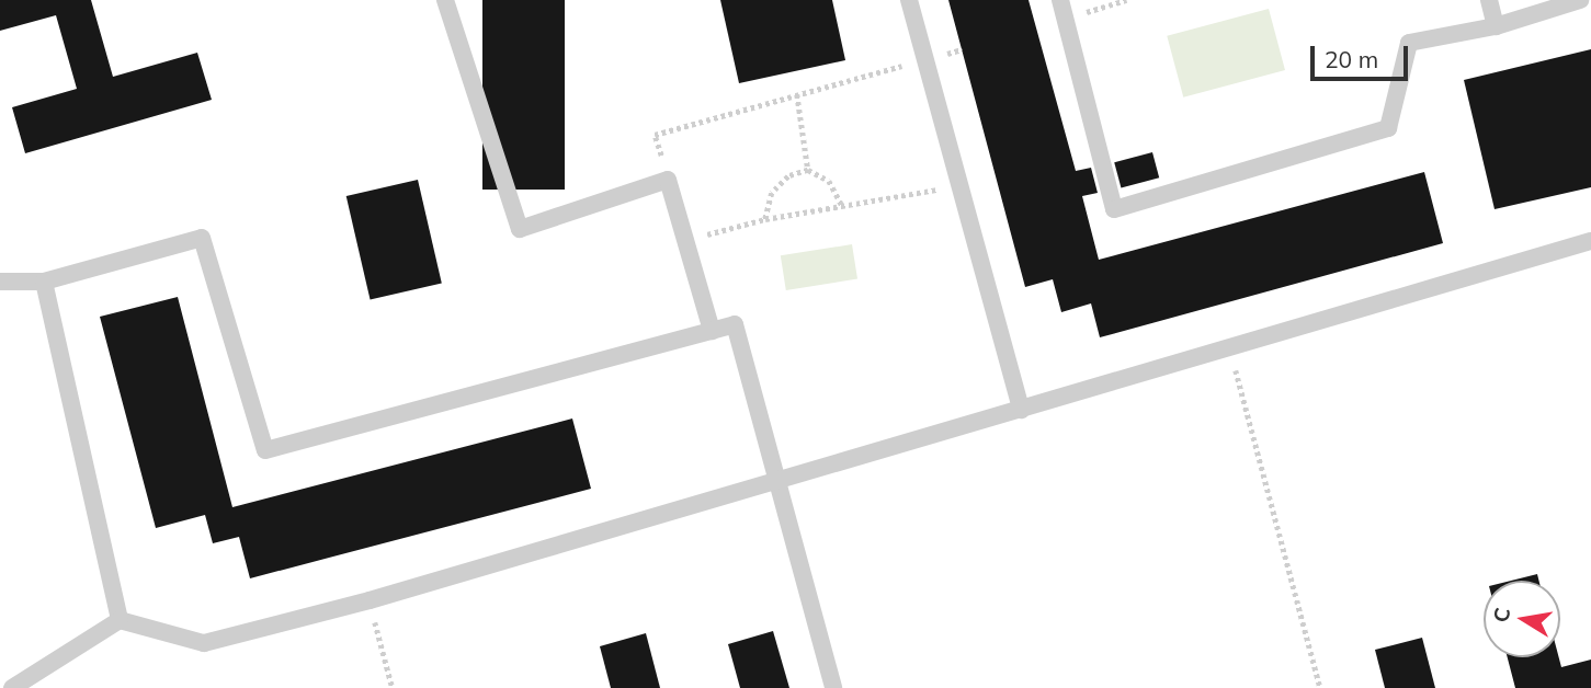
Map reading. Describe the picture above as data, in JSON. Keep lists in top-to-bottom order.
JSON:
{
  "scale_bar": "20 m",
  "north": "left"
}
